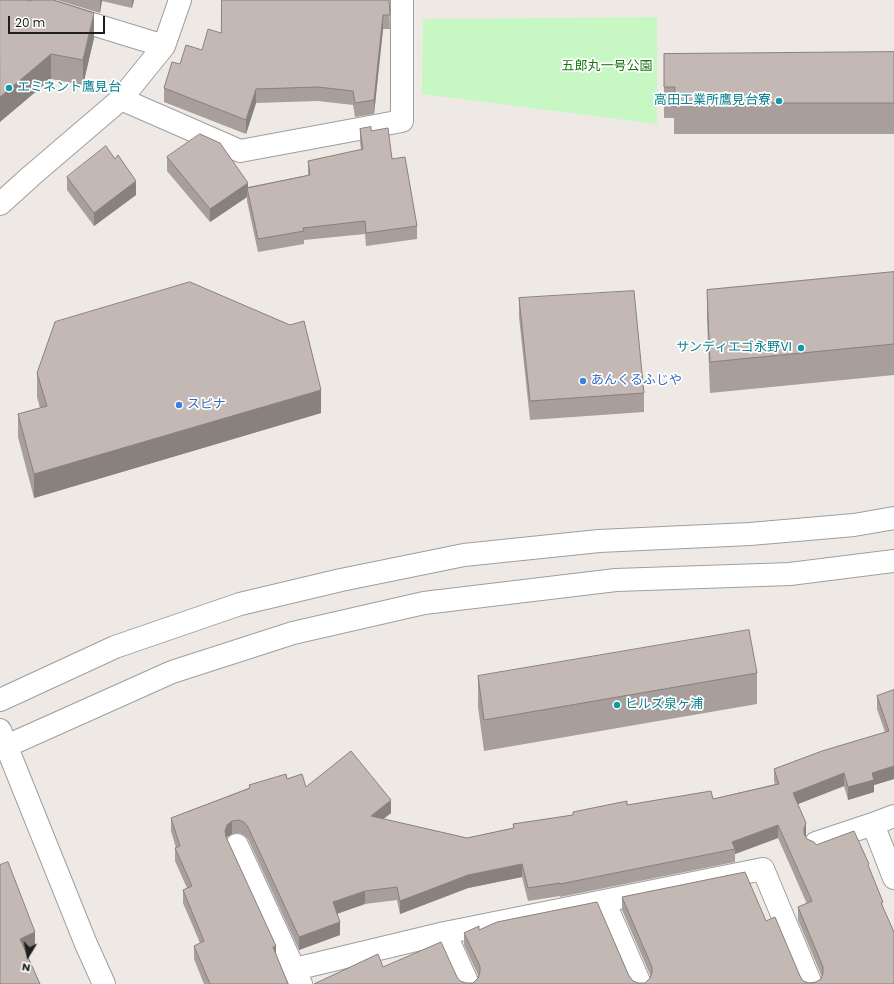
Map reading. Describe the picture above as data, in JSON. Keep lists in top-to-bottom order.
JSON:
{
  "parks": ["五郎丸一号公園"],
  "places": [
    "エミネント鷹見台",
    "高田工業所鷹見台寮",
    "サンディエゴ永野Ⅵ",
    "あんくるふじや",
    "スピナ",
    "ヒルズ泉ヶ浦"
  ],
  "scale_bar": "20 m",
  "north": "bottom"
}
